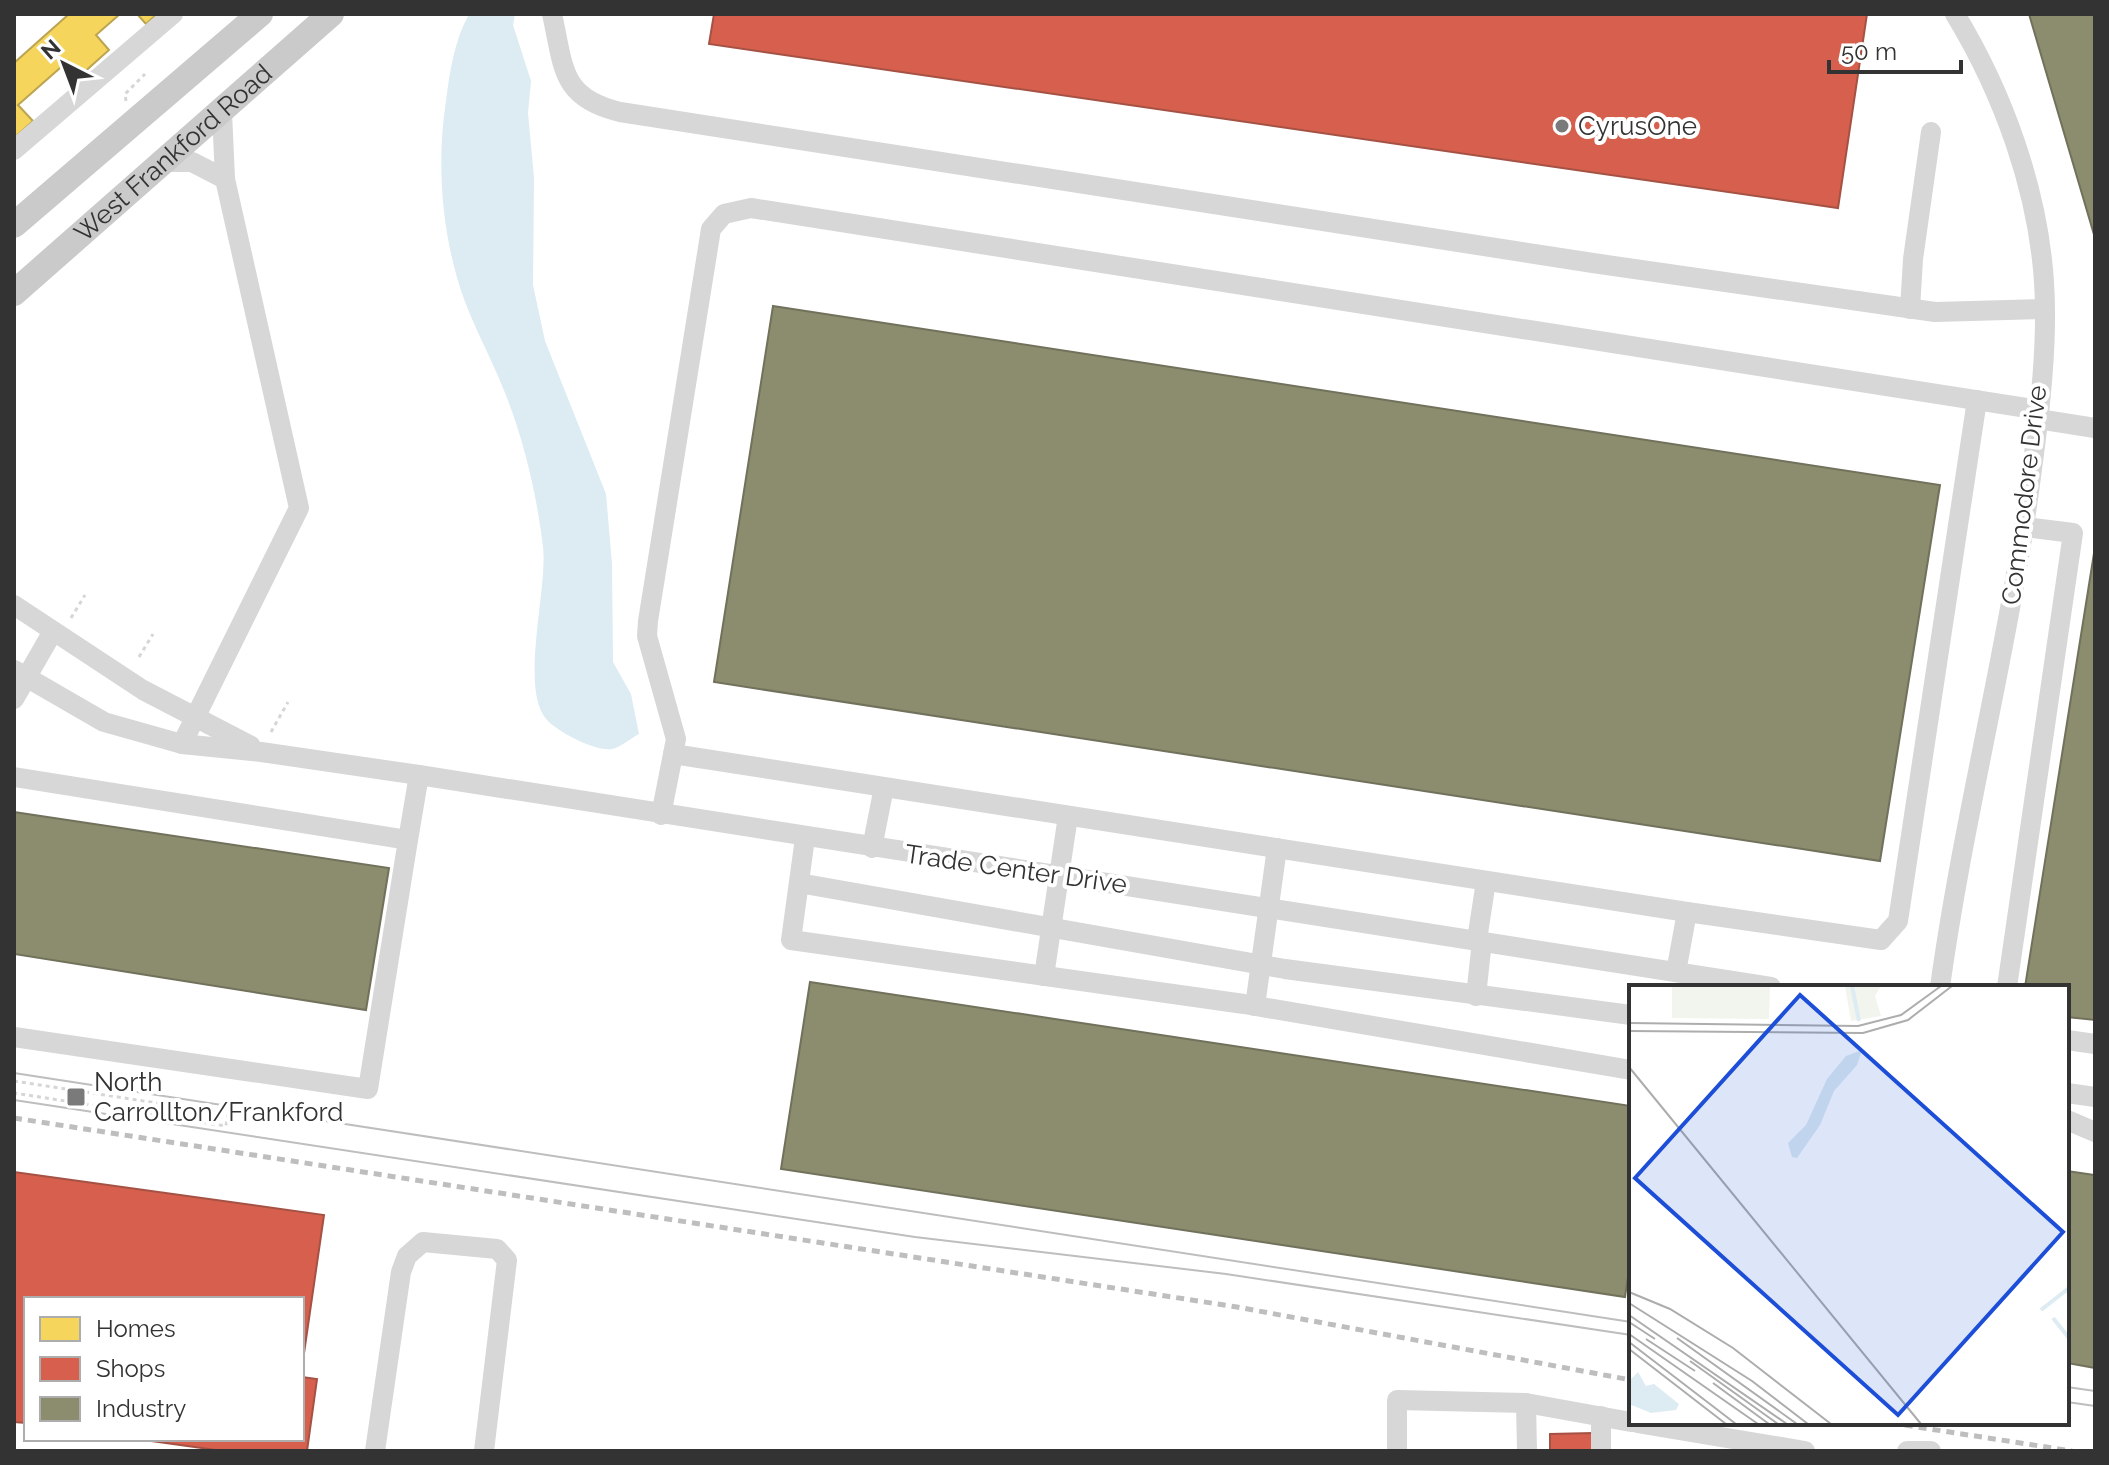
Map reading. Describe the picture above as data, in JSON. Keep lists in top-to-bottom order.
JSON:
{
  "streets": {
    "main road": ["West Frankford Road"],
    "street": ["Commodore Drive", "Trade Center Drive"]
  },
  "places": {
    "other": ["CyrusOne"],
    "transit": ["North Carrollton/Frankford"]
  },
  "legend": ["Homes", "Shops", "Industry"],
  "scale_bar": "50 m",
  "north": "top left"
}
